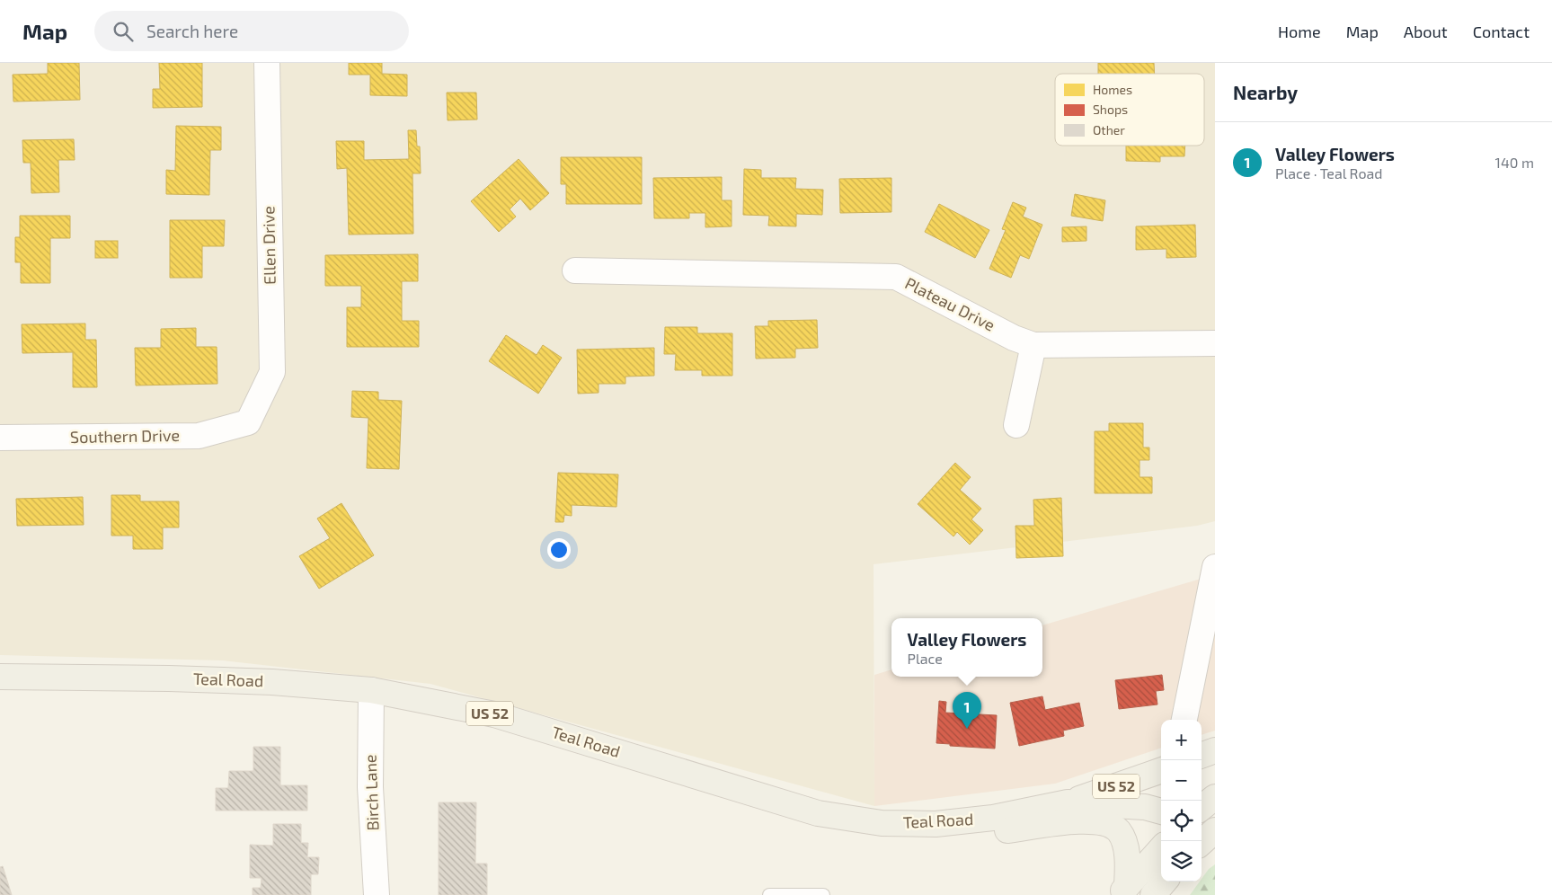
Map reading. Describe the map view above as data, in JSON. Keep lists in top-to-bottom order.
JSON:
{
  "streets": {
    "main road": ["Teal Road", "US 52"],
    "street": [
      "Ellen Drive",
      "Plateau Drive",
      "Southern Drive",
      "Birch Lane"
    ]
  },
  "crossings": [
    ["Ellen Drive", "Southern Drive"],
    ["Teal Road", "US 52"],
    ["Teal Road", "Birch Lane"]
  ],
  "legend": ["Homes", "Shops", "Other"],
  "page": {
    "header": "Map",
    "search": "Search here",
    "nav": [
      "Home",
      "Map",
      "About",
      "Contact"
    ],
    "heading": "Nearby",
    "list": [
      {
        "mark": "1",
        "name": "Valley Flowers",
        "note": "Place · Teal Road",
        "value": "140 m"
      }
    ],
    "popup": ["Valley Flowers", "Place"],
    "pins": "1",
    "map_buttons": ["+", "−"]
  }
}
